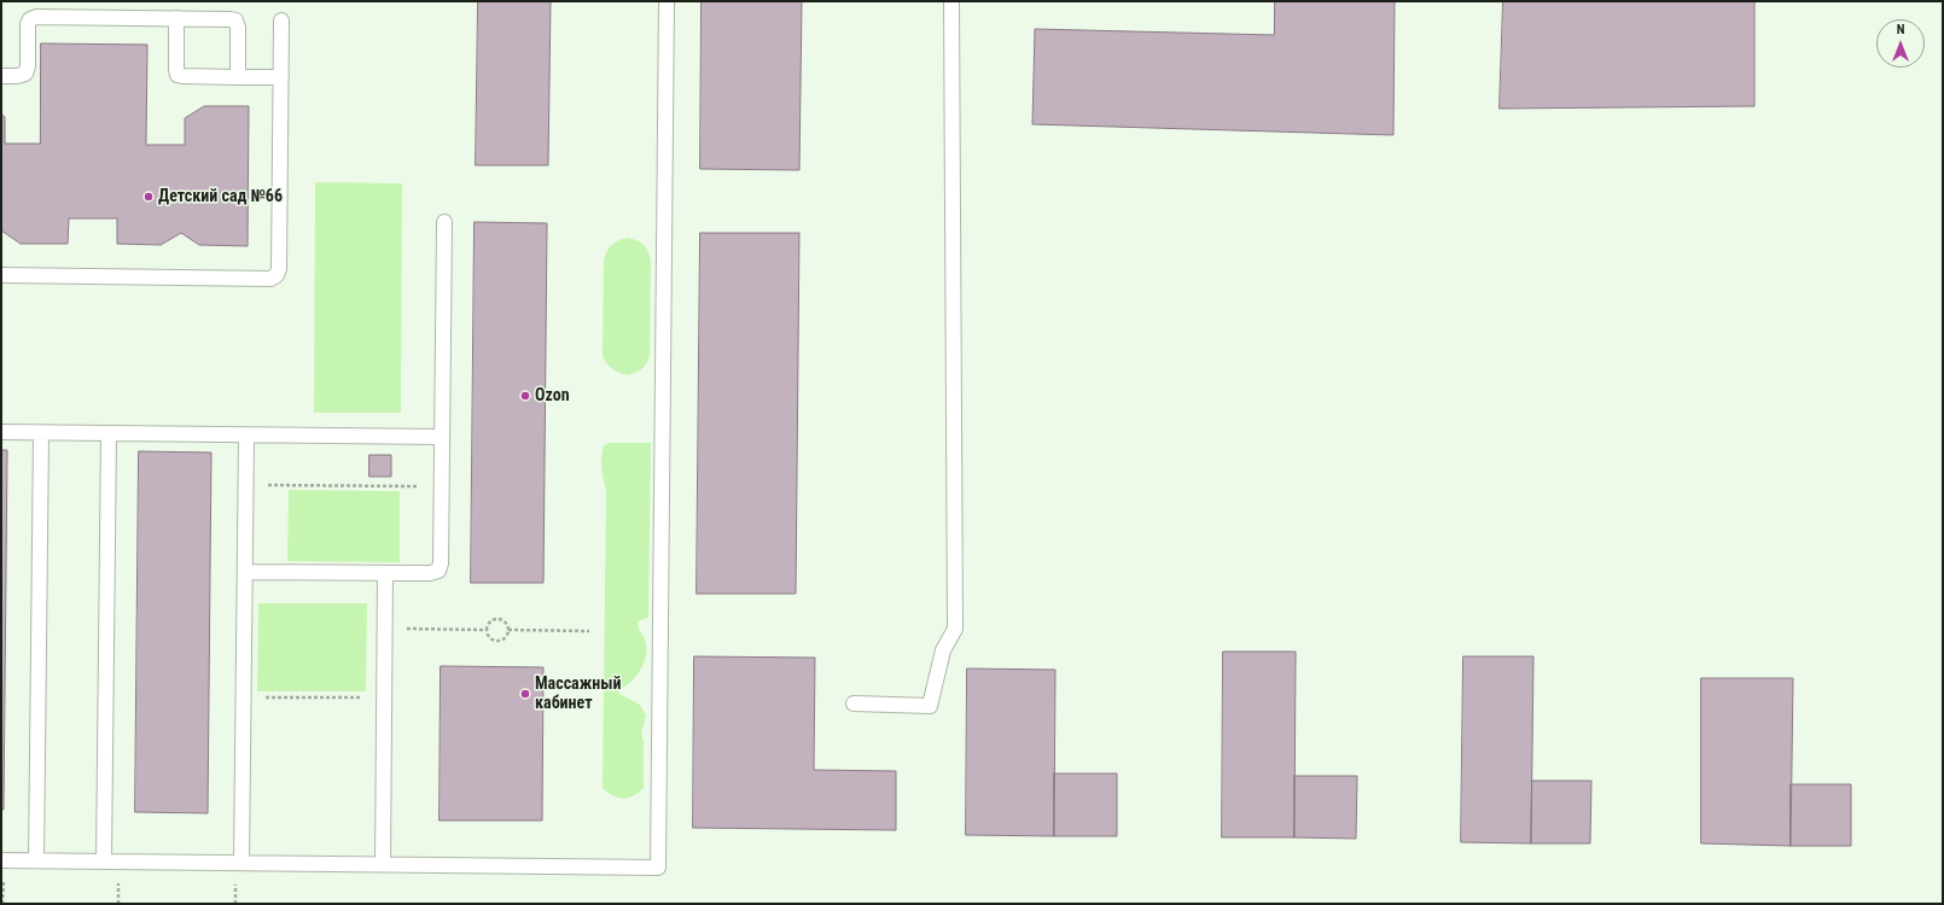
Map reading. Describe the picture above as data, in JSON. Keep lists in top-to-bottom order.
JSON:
{
  "places": ["Детский сад №66", "Ozon", "Массажный кабинет"],
  "north": "top"
}
